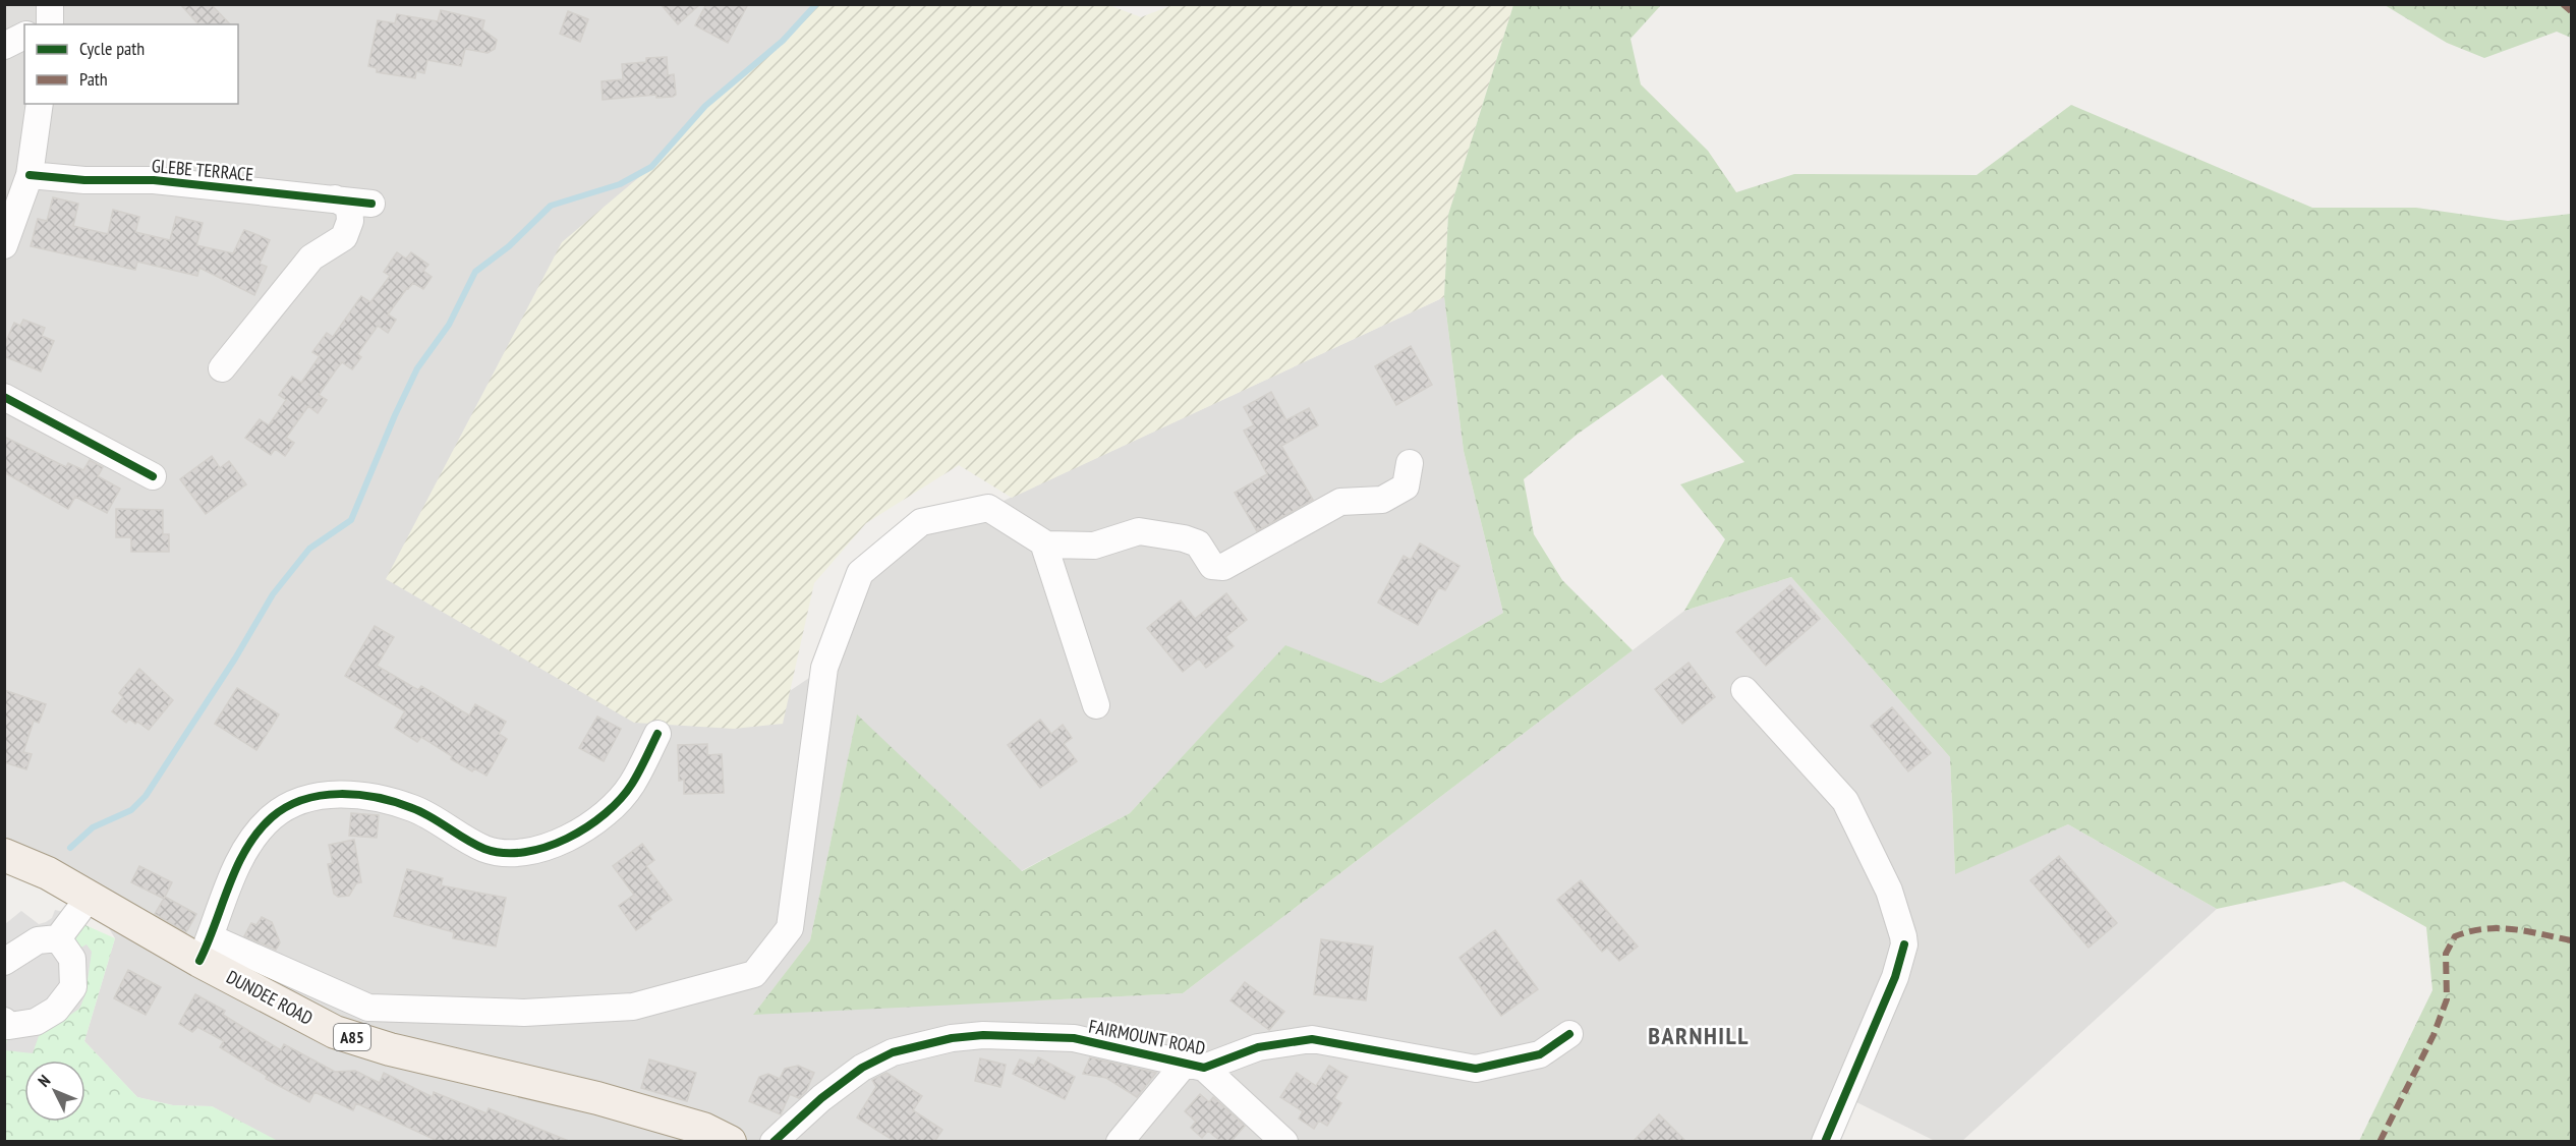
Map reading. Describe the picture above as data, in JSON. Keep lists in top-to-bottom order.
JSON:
{
  "streets": {
    "main road": ["DUNDEE ROAD", "A85"],
    "street": ["GLEBE TERRACE", "FAIRMOUNT ROAD"]
  },
  "districts": ["BARNHILL"],
  "legend": ["Cycle path", "Path"],
  "north": "top left"
}
